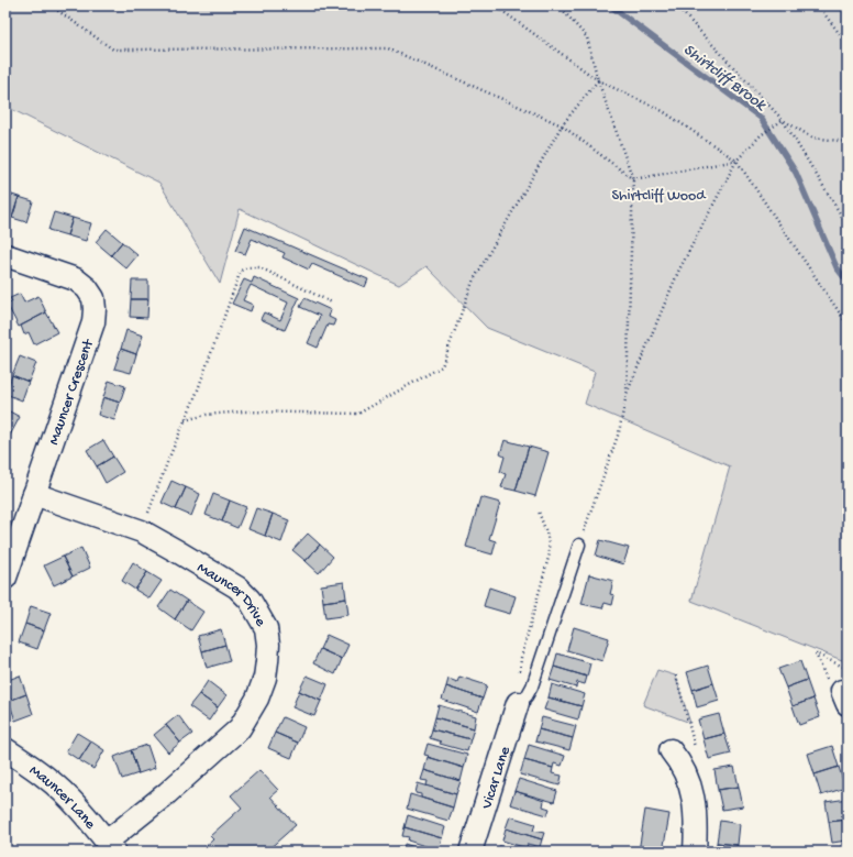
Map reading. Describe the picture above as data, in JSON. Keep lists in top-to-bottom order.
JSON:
{
  "streets": {
    "street": [
      "Mauncer Crescent",
      "Mauncer Drive",
      "Vicar Lane",
      "Mauncer Lane"
    ]
  },
  "crossings": [
    ["Mauncer Crescent", "Mauncer Drive"],
    ["Mauncer Drive", "Mauncer Lane"]
  ],
  "water": ["Shirtcliff Brook"],
  "parks": ["Shirtcliff Wood"]
}
